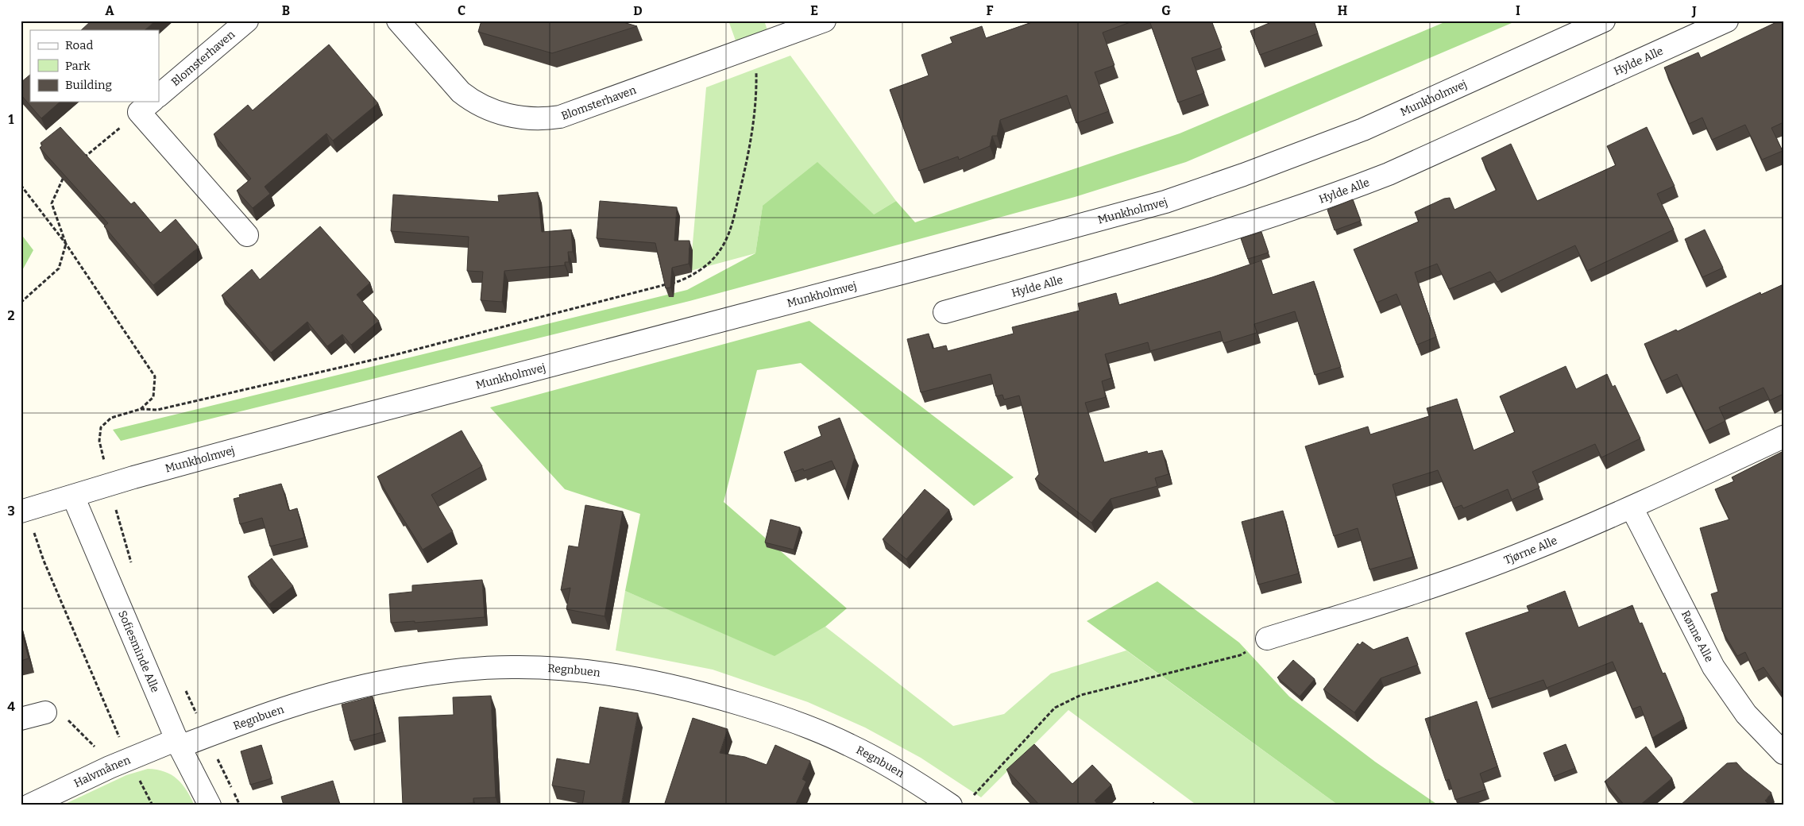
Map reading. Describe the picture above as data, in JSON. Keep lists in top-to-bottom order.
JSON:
{
  "streets": {
    "street": [
      "Blomsterhaven",
      "Hylde Alle",
      "Munkholmvej",
      "Tjørne Alle",
      "Rønne Alle",
      "Sofiesminde Alle",
      "Regnbuen",
      "Halvmånen"
    ]
  },
  "crossings": [
    ["Munkholmvej", "Sofiesminde Alle"],
    ["Tjørne Alle", "Rønne Alle"],
    ["Sofiesminde Alle", "Regnbuen"],
    ["Sofiesminde Alle", "Halvmånen"],
    ["Regnbuen", "Halvmånen"]
  ],
  "legend": ["Road", "Park", "Building"],
  "grid": {
    "columns": [
      "A",
      "B",
      "C",
      "D",
      "E",
      "F",
      "G",
      "H",
      "I",
      "J"
    ],
    "rows": [
      "1",
      "2",
      "3",
      "4"
    ]
  }
}
